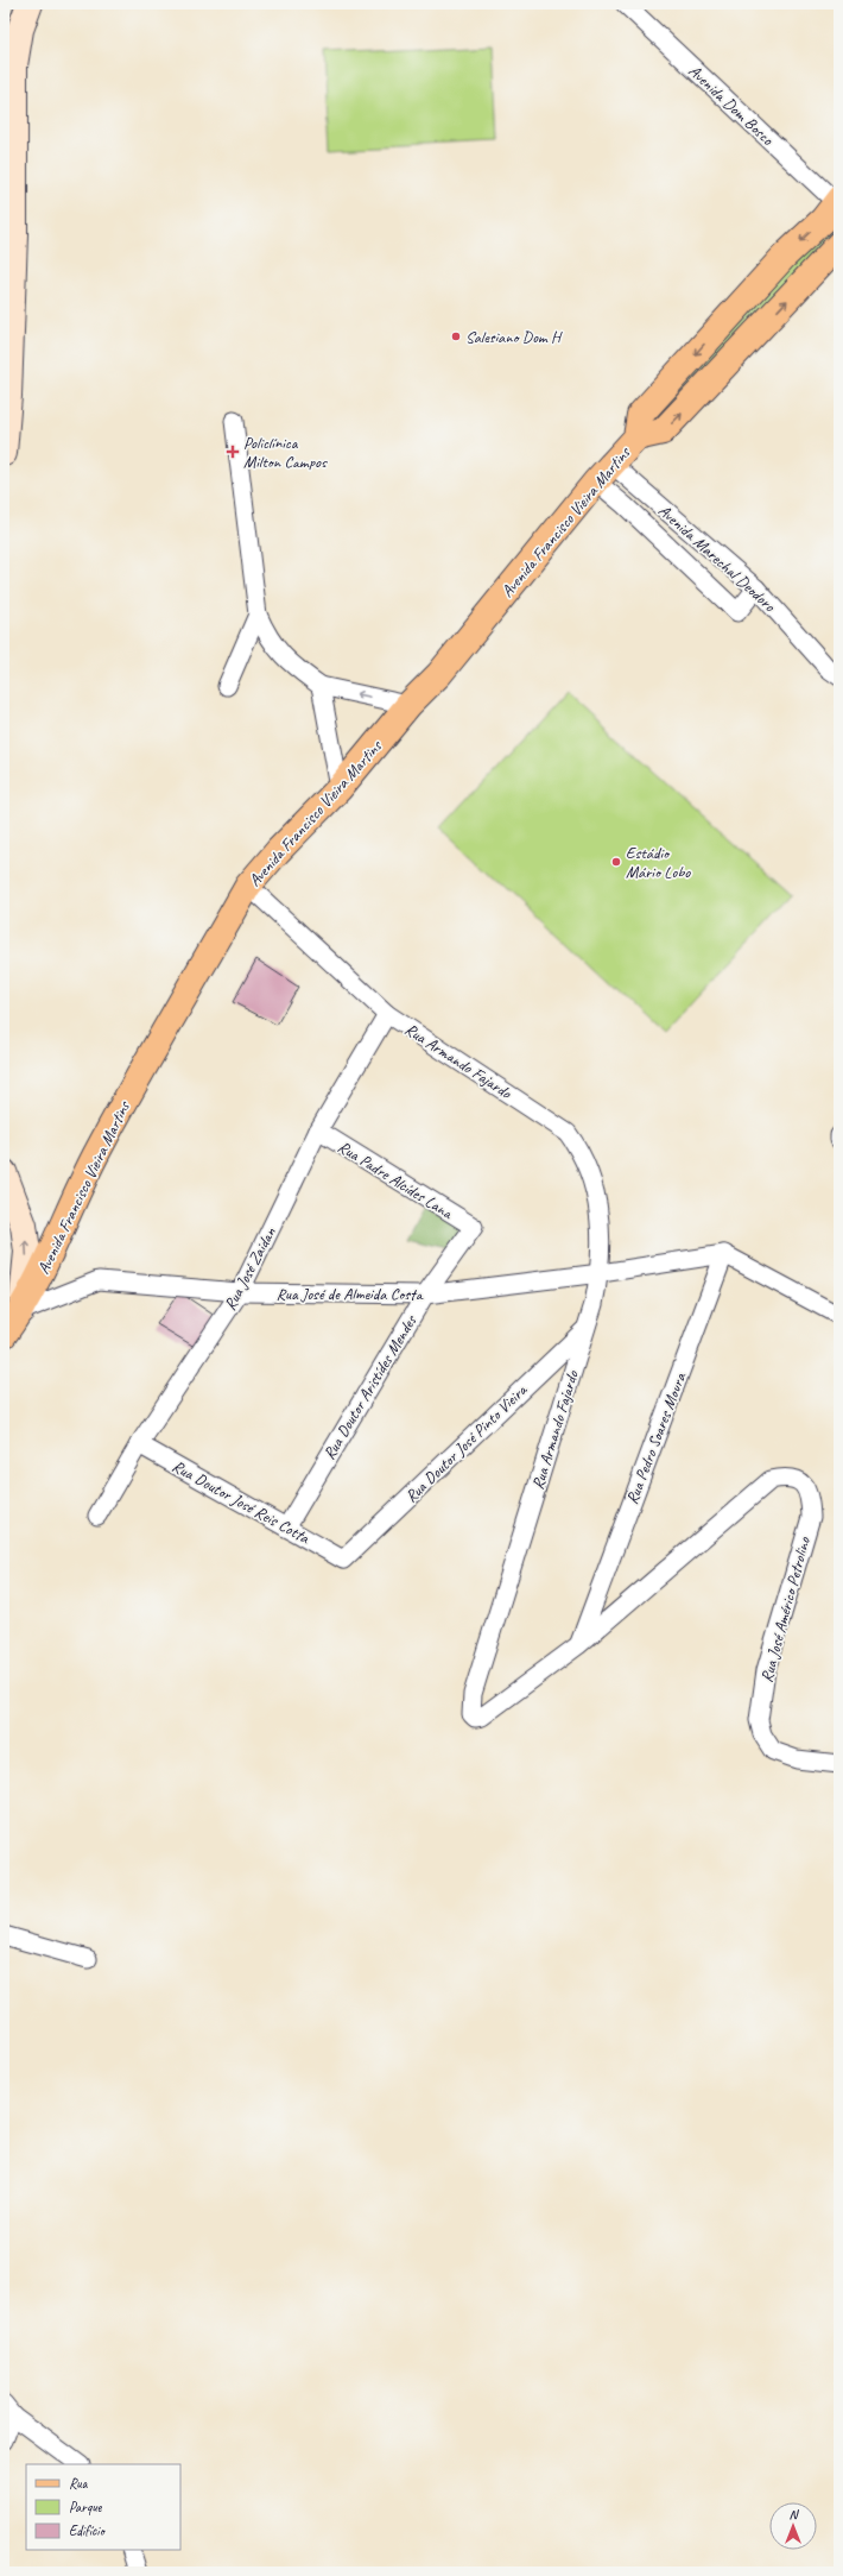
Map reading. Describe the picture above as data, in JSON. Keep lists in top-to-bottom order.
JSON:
{
  "streets": {
    "main road": ["Avenida Francisco Vieira Martins"],
    "street": [
      "Avenida Dom Bosco",
      "Avenida Marechal Deodoro",
      "Rua Armando Fajardo",
      "Rua Padre Alcídes Lana",
      "Rua José Zaidan",
      "Rua José de Almeida Costa",
      "Rua Doutor Aristídes Mendes",
      "Rua Pedro Soares Moura",
      "Rua Doutor José Pinto Vieira",
      "Rua Doutor José Reis Cotta",
      "Rua José Américo Petrolino"
    ]
  },
  "crossings": [
    ["Avenida Dom Bosco", "Avenida Francisco Vieira Martins"],
    ["Avenida Francisco Vieira Martins", "Avenida Marechal Deodoro"],
    ["Avenida Francisco Vieira Martins", "Rua Armando Fajardo"],
    ["Avenida Francisco Vieira Martins", "Rua José de Almeida Costa"],
    ["Rua Armando Fajardo", "Rua José Zaidan"],
    ["Rua Armando Fajardo", "Rua José de Almeida Costa"],
    ["Rua Armando Fajardo", "Rua Pedro Soares Moura"],
    ["Rua Armando Fajardo", "Rua Doutor José Pinto Vieira"],
    ["Rua Armando Fajardo", "Rua José Américo Petrolino"],
    ["Rua Padre Alcídes Lana", "Rua José Zaidan"],
    ["Rua Padre Alcídes Lana", "Rua Doutor Aristídes Mendes"],
    ["Rua José Zaidan", "Rua José de Almeida Costa"],
    ["Rua José Zaidan", "Rua Doutor José Reis Cotta"],
    ["Rua José de Almeida Costa", "Rua Doutor Aristídes Mendes"],
    ["Rua José de Almeida Costa", "Rua Pedro Soares Moura"],
    ["Rua Doutor Aristídes Mendes", "Rua Doutor José Reis Cotta"],
    ["Rua Doutor José Pinto Vieira", "Rua Doutor José Reis Cotta"]
  ],
  "places": {
    "other": ["Salesiano Dom H", "Estádio Mário Lobo"],
    "health": ["Policlínica Milton Campos"]
  },
  "legend": ["Rua", "Parque", "Edifício"],
  "north": "top"
}
